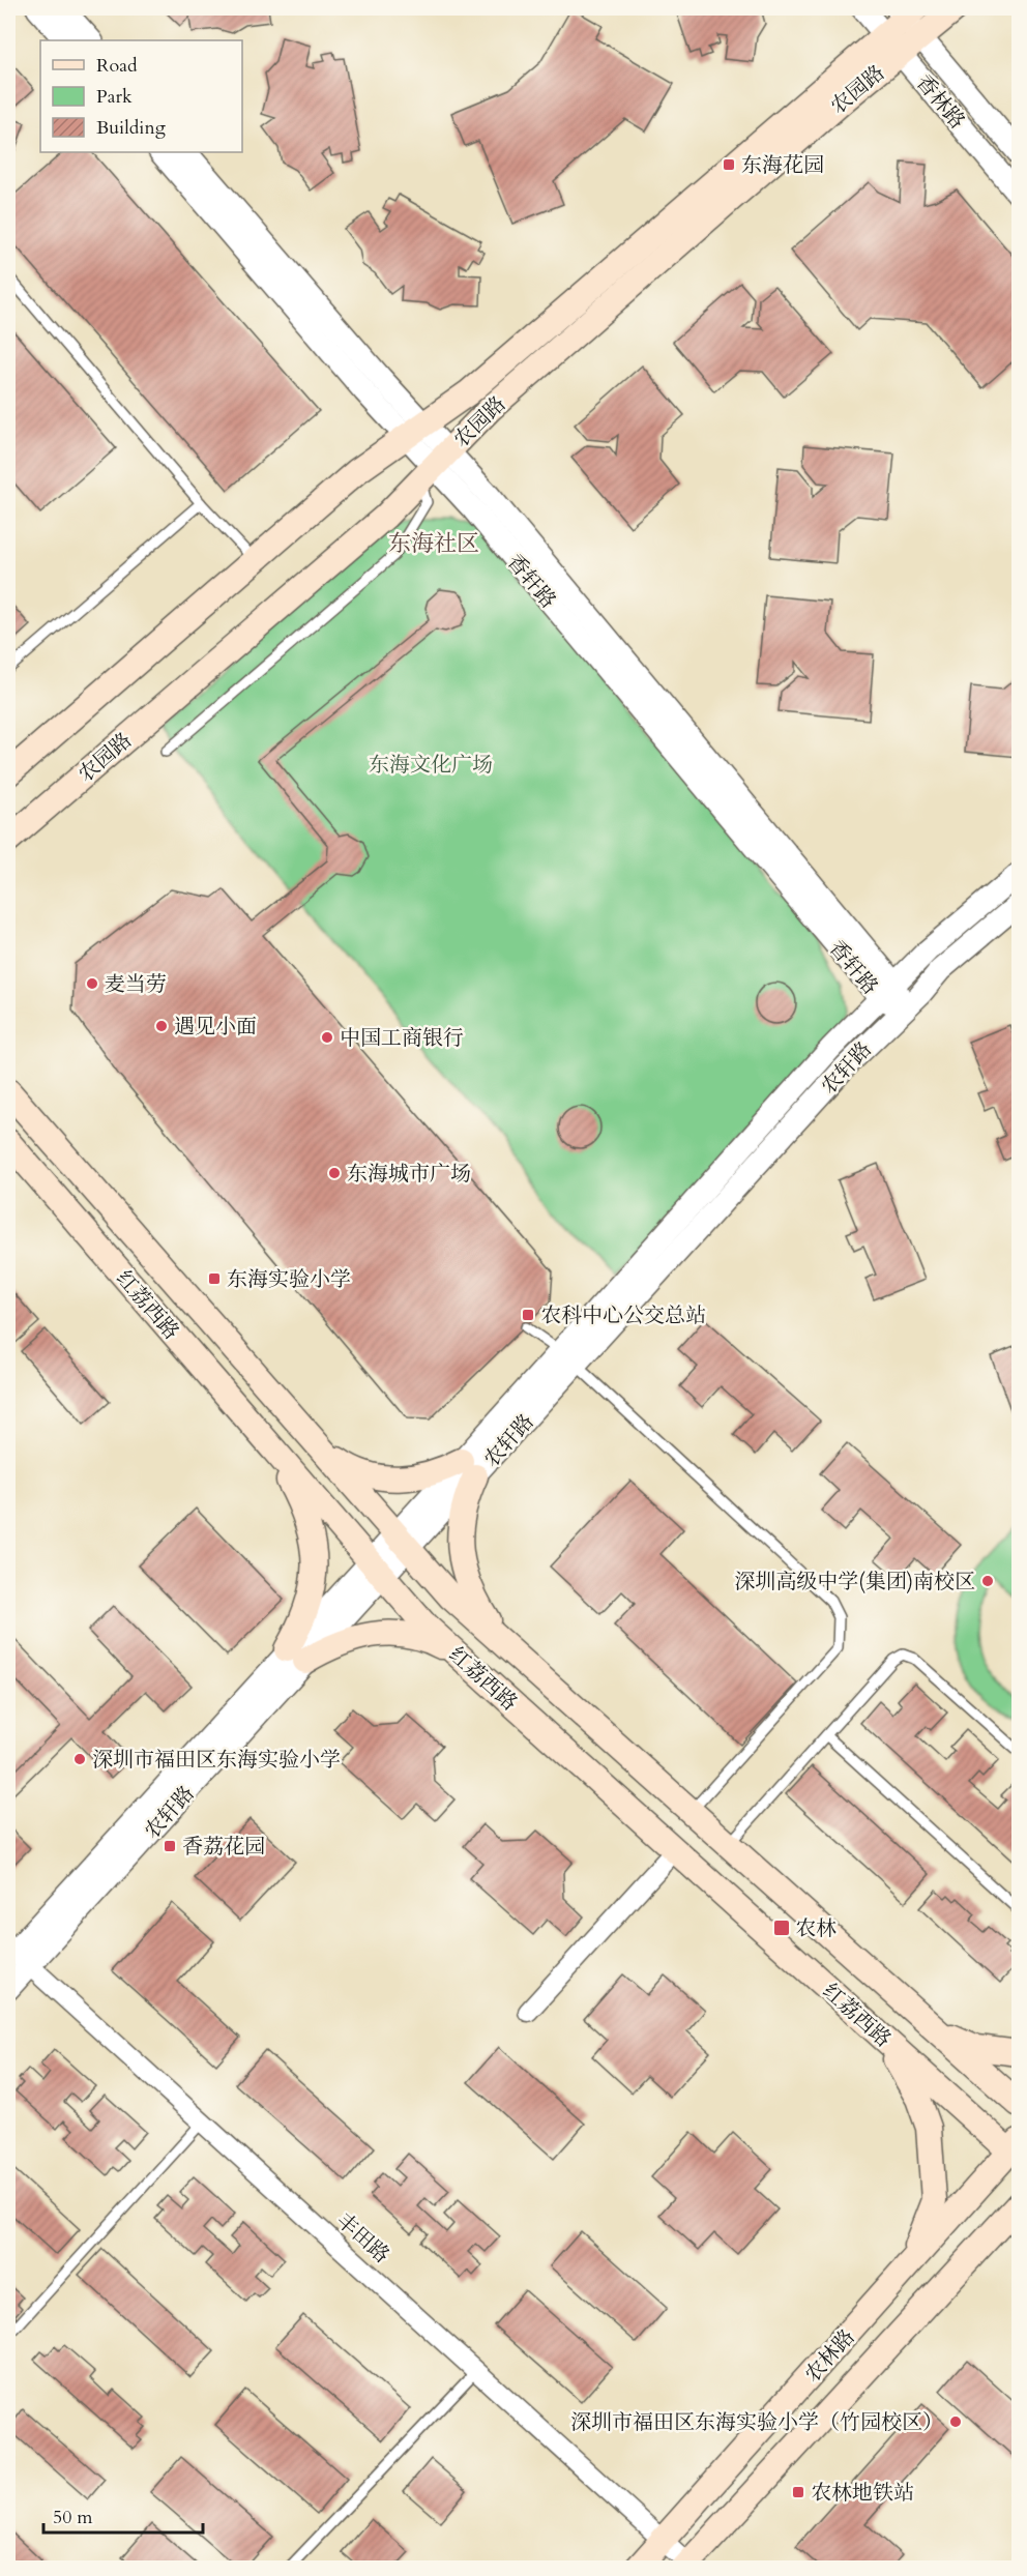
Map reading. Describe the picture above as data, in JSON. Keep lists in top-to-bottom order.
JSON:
{
  "streets": {
    "main road": ["农园路", "红荔西路", "农林路"],
    "street": [
      "香林路",
      "香轩路",
      "农轩路",
      "丰田路"
    ]
  },
  "crossings": [
    ["农园路", "香林路"],
    ["农园路", "香轩路"],
    ["香轩路", "农轩路"],
    ["农轩路", "红荔西路"],
    ["农轩路", "丰田路"],
    ["红荔西路", "农林路"],
    ["丰田路", "农林路"]
  ],
  "districts": ["东海社区"],
  "parks": ["东海文化广场"],
  "places": {
    "transit": [
      "东海花园",
      "东海实验小学",
      "农科中心公交总站",
      "香荔花园",
      "农林",
      "农林地铁站"
    ],
    "other": [
      "麦当劳",
      "遇见小面",
      "中国工商银行",
      "东海城市广场",
      "深圳高级中学(集团)南校区",
      "深圳市福田区东海实验小学",
      "深圳市福田区东海实验小学（竹园校区）"
    ]
  },
  "legend": ["Road", "Park", "Building"],
  "scale_bar": "50 m"
}
